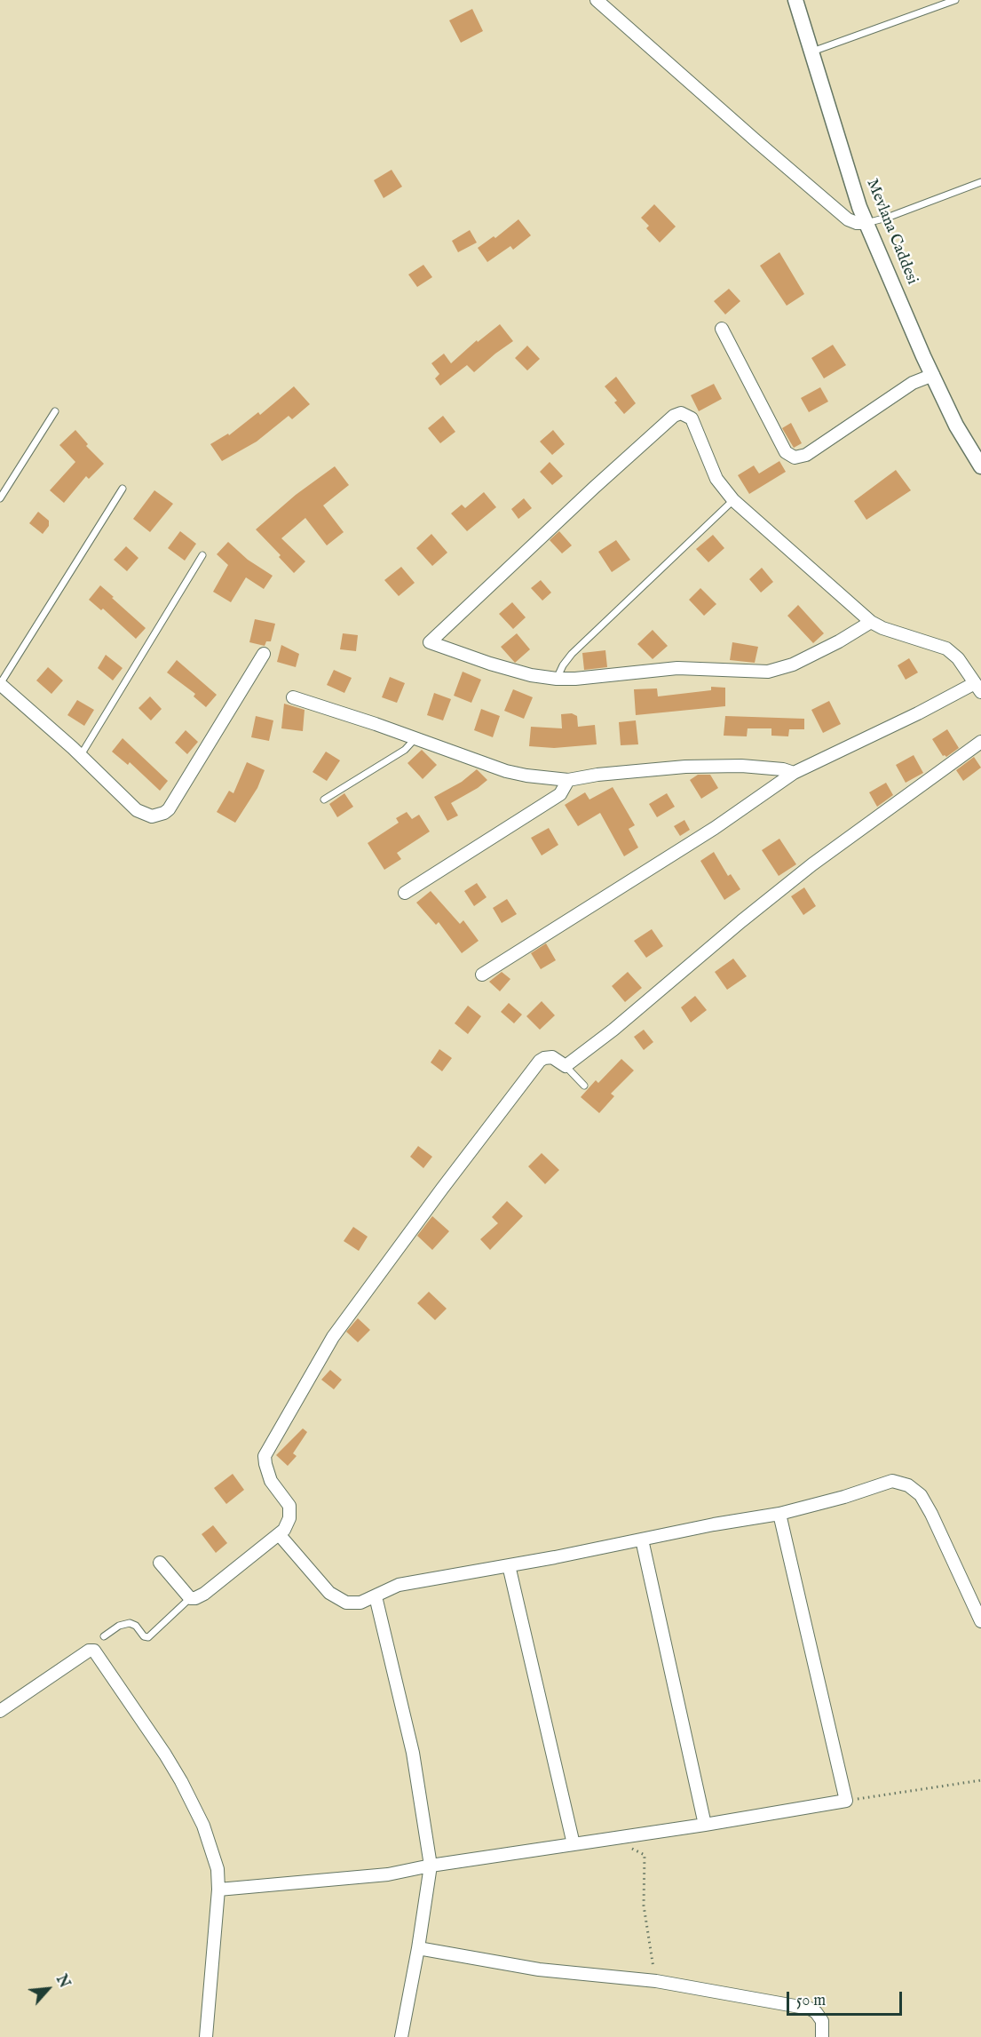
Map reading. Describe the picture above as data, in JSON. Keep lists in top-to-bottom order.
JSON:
{
  "streets": {
    "street": ["Mevlana Caddesi"]
  },
  "scale_bar": "50 m",
  "north": "top right"
}
